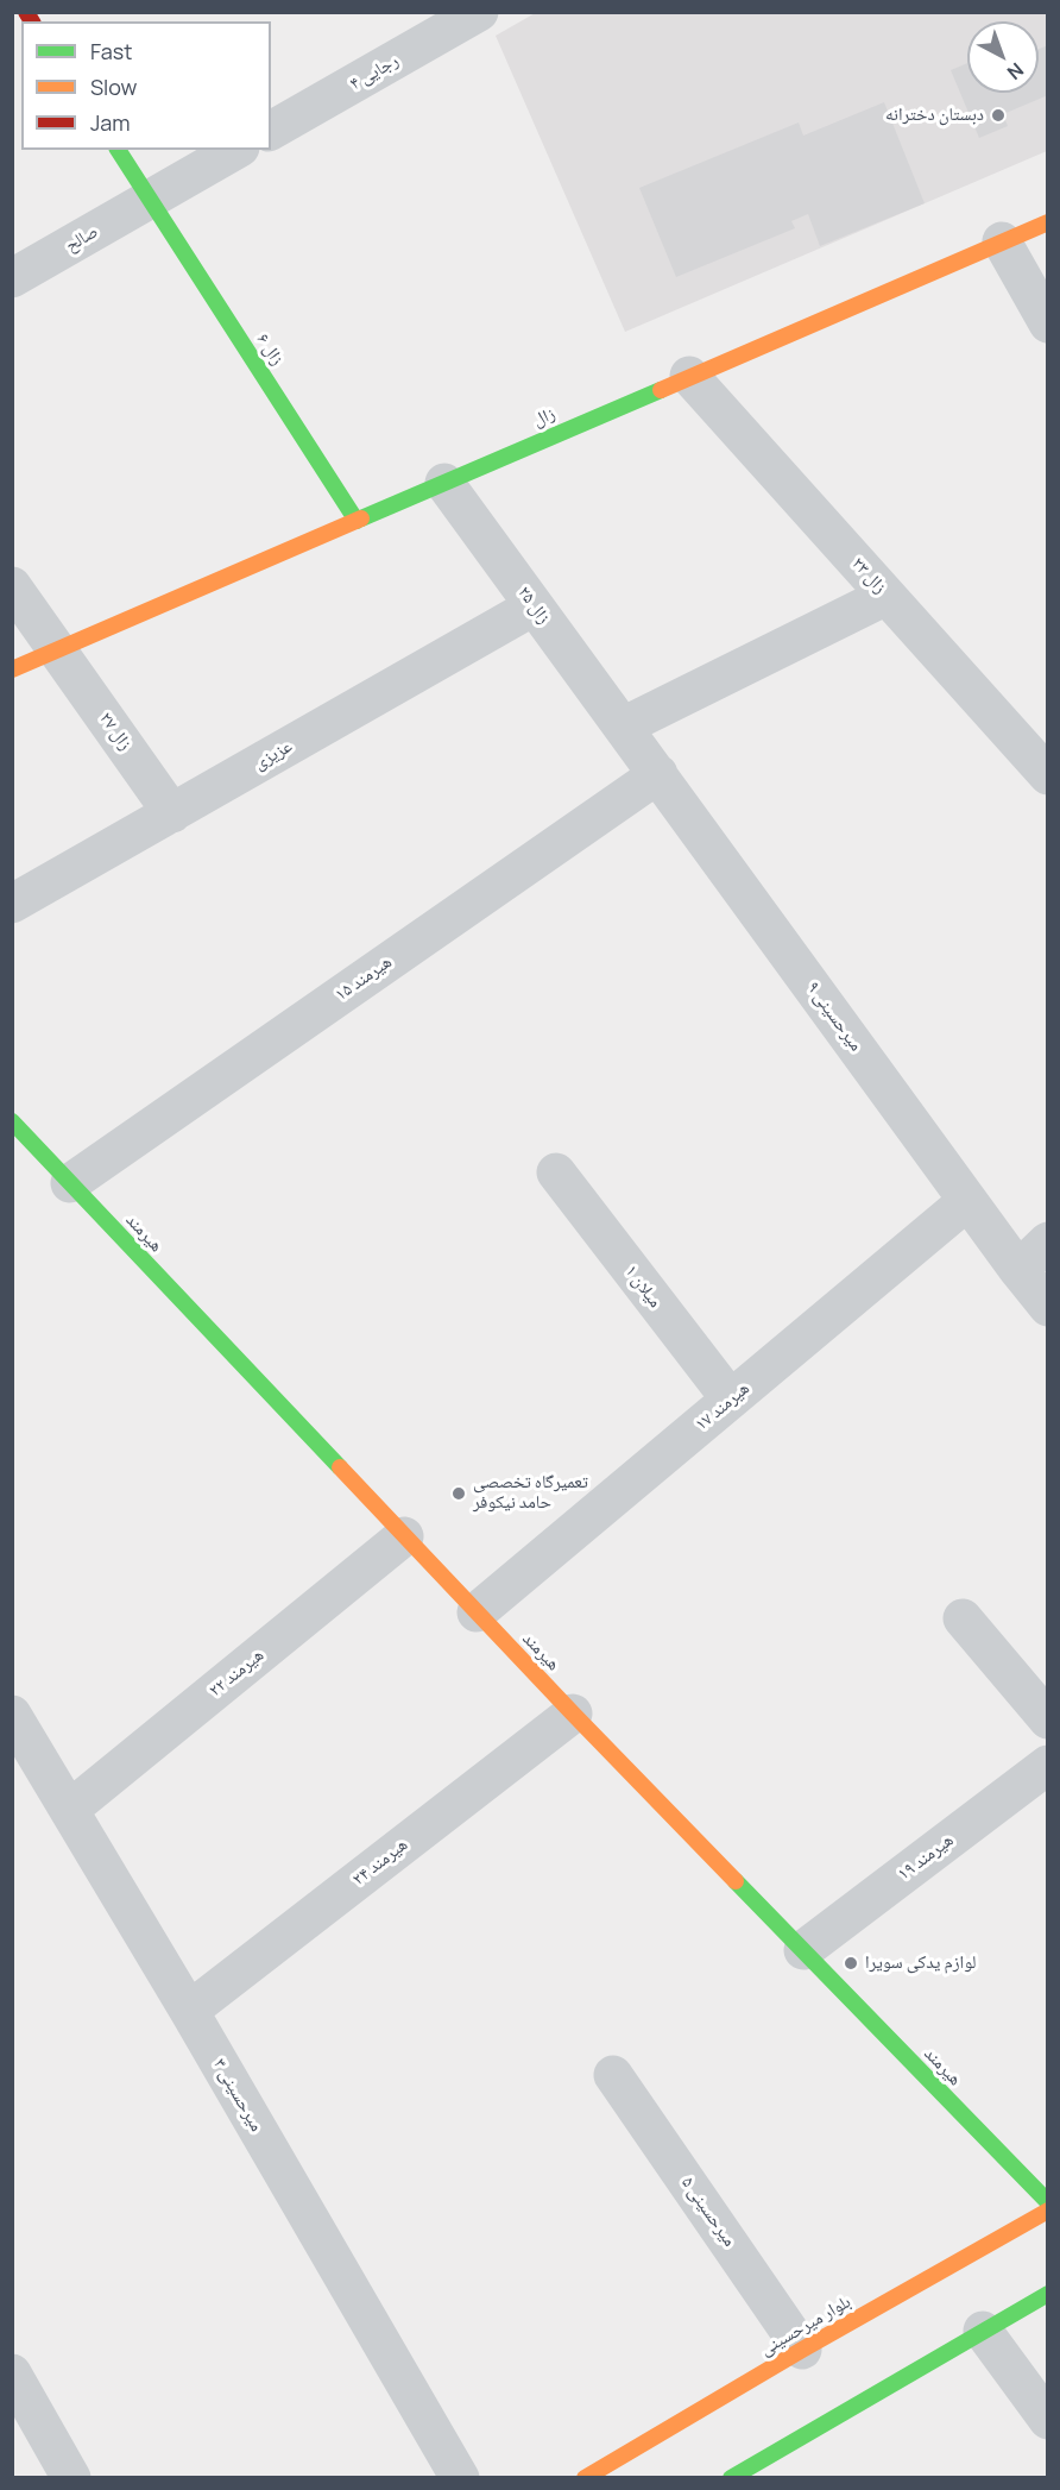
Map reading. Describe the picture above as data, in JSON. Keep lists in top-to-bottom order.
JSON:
{
  "streets": {
    "main road": [
      "زال ۶",
      "زال",
      "هیرمند",
      "بلوار میرحسینی"
    ],
    "street": [
      "رجایی ۴",
      "صالح",
      "زال ۲۳",
      "زال ۲۵",
      "زال ۲۷",
      "عزیزی",
      "هیرمند ۱۵",
      "میرحسینی ۹",
      "میلان ۱",
      "هیرمند ۱۷",
      "هیرمند ۲۲",
      "هیرمند ۱۹",
      "هیرمند ۲۴",
      "میرحسینی ۳",
      "میرحسینی ۵"
    ]
  },
  "crossings": [
    ["صالح", "زال ۶"],
    ["زال ۶", "زال"],
    ["زال", "زال ۲۳"],
    ["زال", "زال ۲۵"],
    ["زال", "زال ۲۷"],
    ["زال ۲۵", "عزیزی"],
    ["زال ۲۵", "میرحسینی ۹"],
    ["زال ۲۷", "عزیزی"],
    ["هیرمند ۱۵", "میرحسینی ۹"],
    ["هیرمند ۱۵", "هیرمند"],
    ["میرحسینی ۹", "هیرمند ۱۷"],
    ["هیرمند", "هیرمند ۱۷"],
    ["هیرمند", "هیرمند ۲۲"],
    ["هیرمند", "هیرمند ۱۹"],
    ["هیرمند", "هیرمند ۲۴"],
    ["میلان ۱", "هیرمند ۱۷"],
    ["هیرمند ۲۲", "میرحسینی ۳"],
    ["هیرمند ۲۴", "میرحسینی ۳"],
    ["میرحسینی ۵", "بلوار میرحسینی"]
  ],
  "places": ["دبستان دخترانه", "تعمیرگاه تخصصی حامد نیکوفر", "لوازم یدکی سویرا"],
  "legend": ["Fast", "Slow", "Jam"],
  "north": "bottom right"
}
